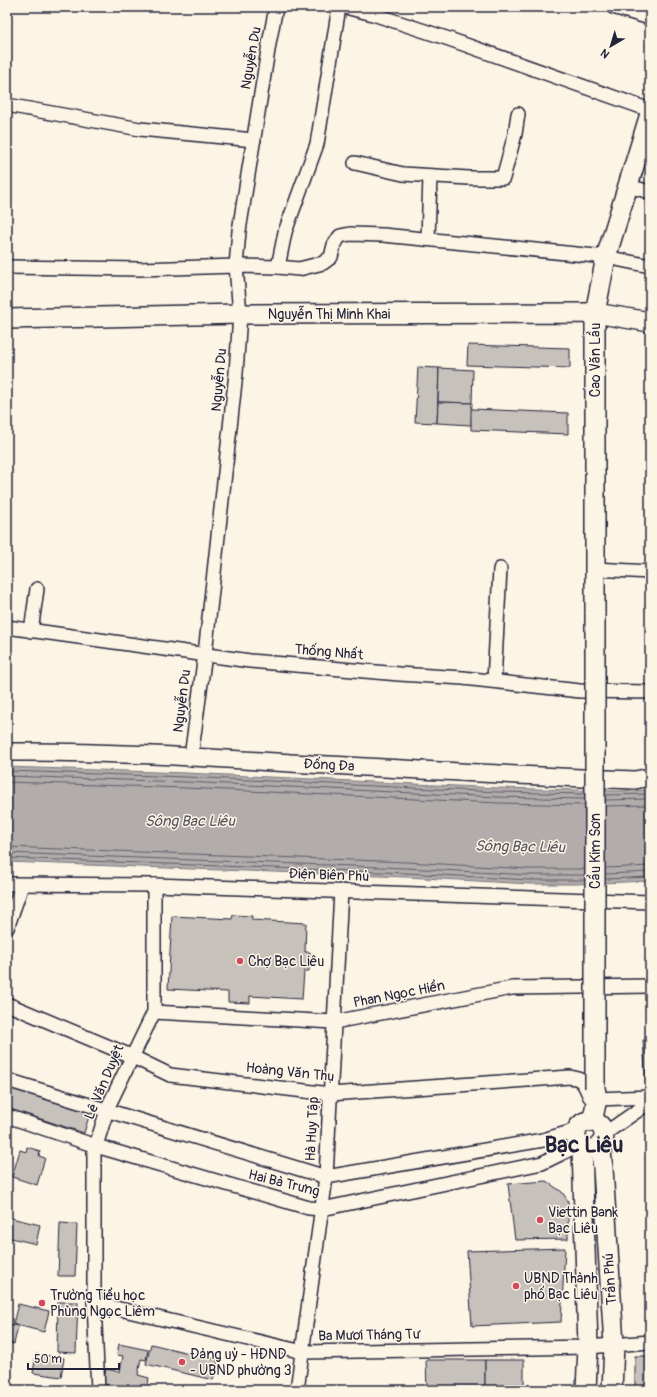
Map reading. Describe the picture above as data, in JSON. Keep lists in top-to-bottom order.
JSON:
{
  "streets": {
    "main road": [
      "Nguyễn Thị Minh Khai",
      "Cao Văn Lầu",
      "Cầu Kim Sơn",
      "Trần Phú"
    ],
    "street": [
      "Nguyễn Du",
      "Thống Nhất",
      "Đống Đa",
      "Điện Biên Phủ",
      "Phan Ngọc Hiển",
      "Hoàng Văn Thụ",
      "Lê Văn Duyệt",
      "Hà Huy Tập",
      "Hai Bà Trưng",
      "Ba Mươi Tháng Tư"
    ]
  },
  "crossings": [
    ["Nguyễn Du", "Nguyễn Thị Minh Khai"],
    ["Nguyễn Du", "Thống Nhất"],
    ["Nguyễn Du", "Đống Đa"],
    ["Nguyễn Thị Minh Khai", "Cao Văn Lầu"],
    ["Cao Văn Lầu", "Cầu Kim Sơn"],
    ["Cầu Kim Sơn", "Hoàng Văn Thụ"],
    ["Cầu Kim Sơn", "Trần Phú"],
    ["Điện Biên Phủ", "Lê Văn Duyệt"],
    ["Điện Biên Phủ", "Hà Huy Tập"],
    ["Phan Ngọc Hiển", "Lê Văn Duyệt"],
    ["Phan Ngọc Hiển", "Hà Huy Tập"],
    ["Hoàng Văn Thụ", "Lê Văn Duyệt"],
    ["Hoàng Văn Thụ", "Hà Huy Tập"],
    ["Hoàng Văn Thụ", "Trần Phú"],
    ["Lê Văn Duyệt", "Hai Bà Trưng"],
    ["Lê Văn Duyệt", "Ba Mươi Tháng Tư"],
    ["Hà Huy Tập", "Hai Bà Trưng"],
    ["Hà Huy Tập", "Ba Mươi Tháng Tư"],
    ["Hai Bà Trưng", "Trần Phú"],
    ["Trần Phú", "Ba Mươi Tháng Tư"]
  ],
  "districts": ["Bạc Liêu"],
  "water": ["Sông Bạc Liêu"],
  "places": [
    "Chợ Bạc Liêu",
    "Viettin Bank Bạc Liêu",
    "UBND Thành phố Bạc Liêu",
    "Trường Tiểu học Phùng Ngọc Liêm",
    "Đảng uỷ - HĐND - UBND phường 3"
  ],
  "scale_bar": "50 m",
  "north": "bottom left"
}
